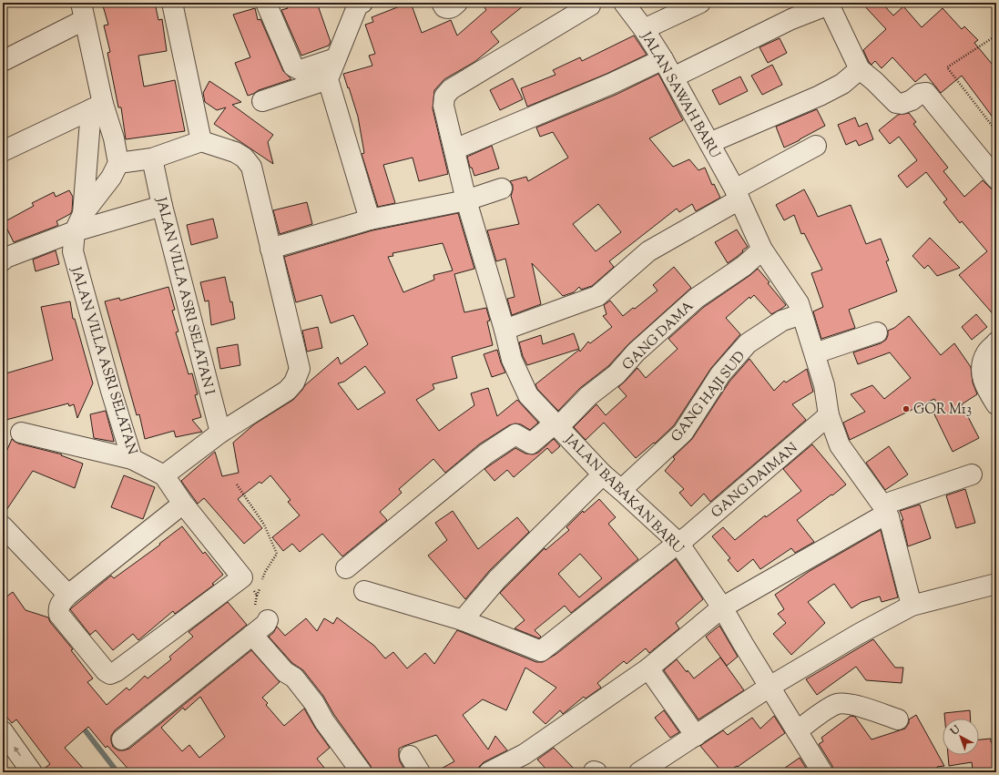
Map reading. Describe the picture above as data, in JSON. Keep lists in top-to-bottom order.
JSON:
{
  "streets": {
    "street": [
      "JALAN SAWAH BARU",
      "JALAN VILLA ASRI SELATAN I",
      "GANG DAMA",
      "JALAN VILLA ASRI SELATAN",
      "GANG HAJI SUD",
      "GANG DAIMAN",
      "JALAN BABAKAN BARU"
    ]
  },
  "crossings": [
    ["JALAN SAWAH BARU", "GANG DAMA"],
    ["JALAN SAWAH BARU", "GANG HAJI SUD"],
    ["JALAN SAWAH BARU", "GANG DAIMAN"],
    ["GANG DAMA", "JALAN BABAKAN BARU"],
    ["GANG HAJI SUD", "JALAN BABAKAN BARU"],
    ["GANG DAIMAN", "JALAN BABAKAN BARU"]
  ],
  "places": ["GOR M13"],
  "north": "top left"
}
